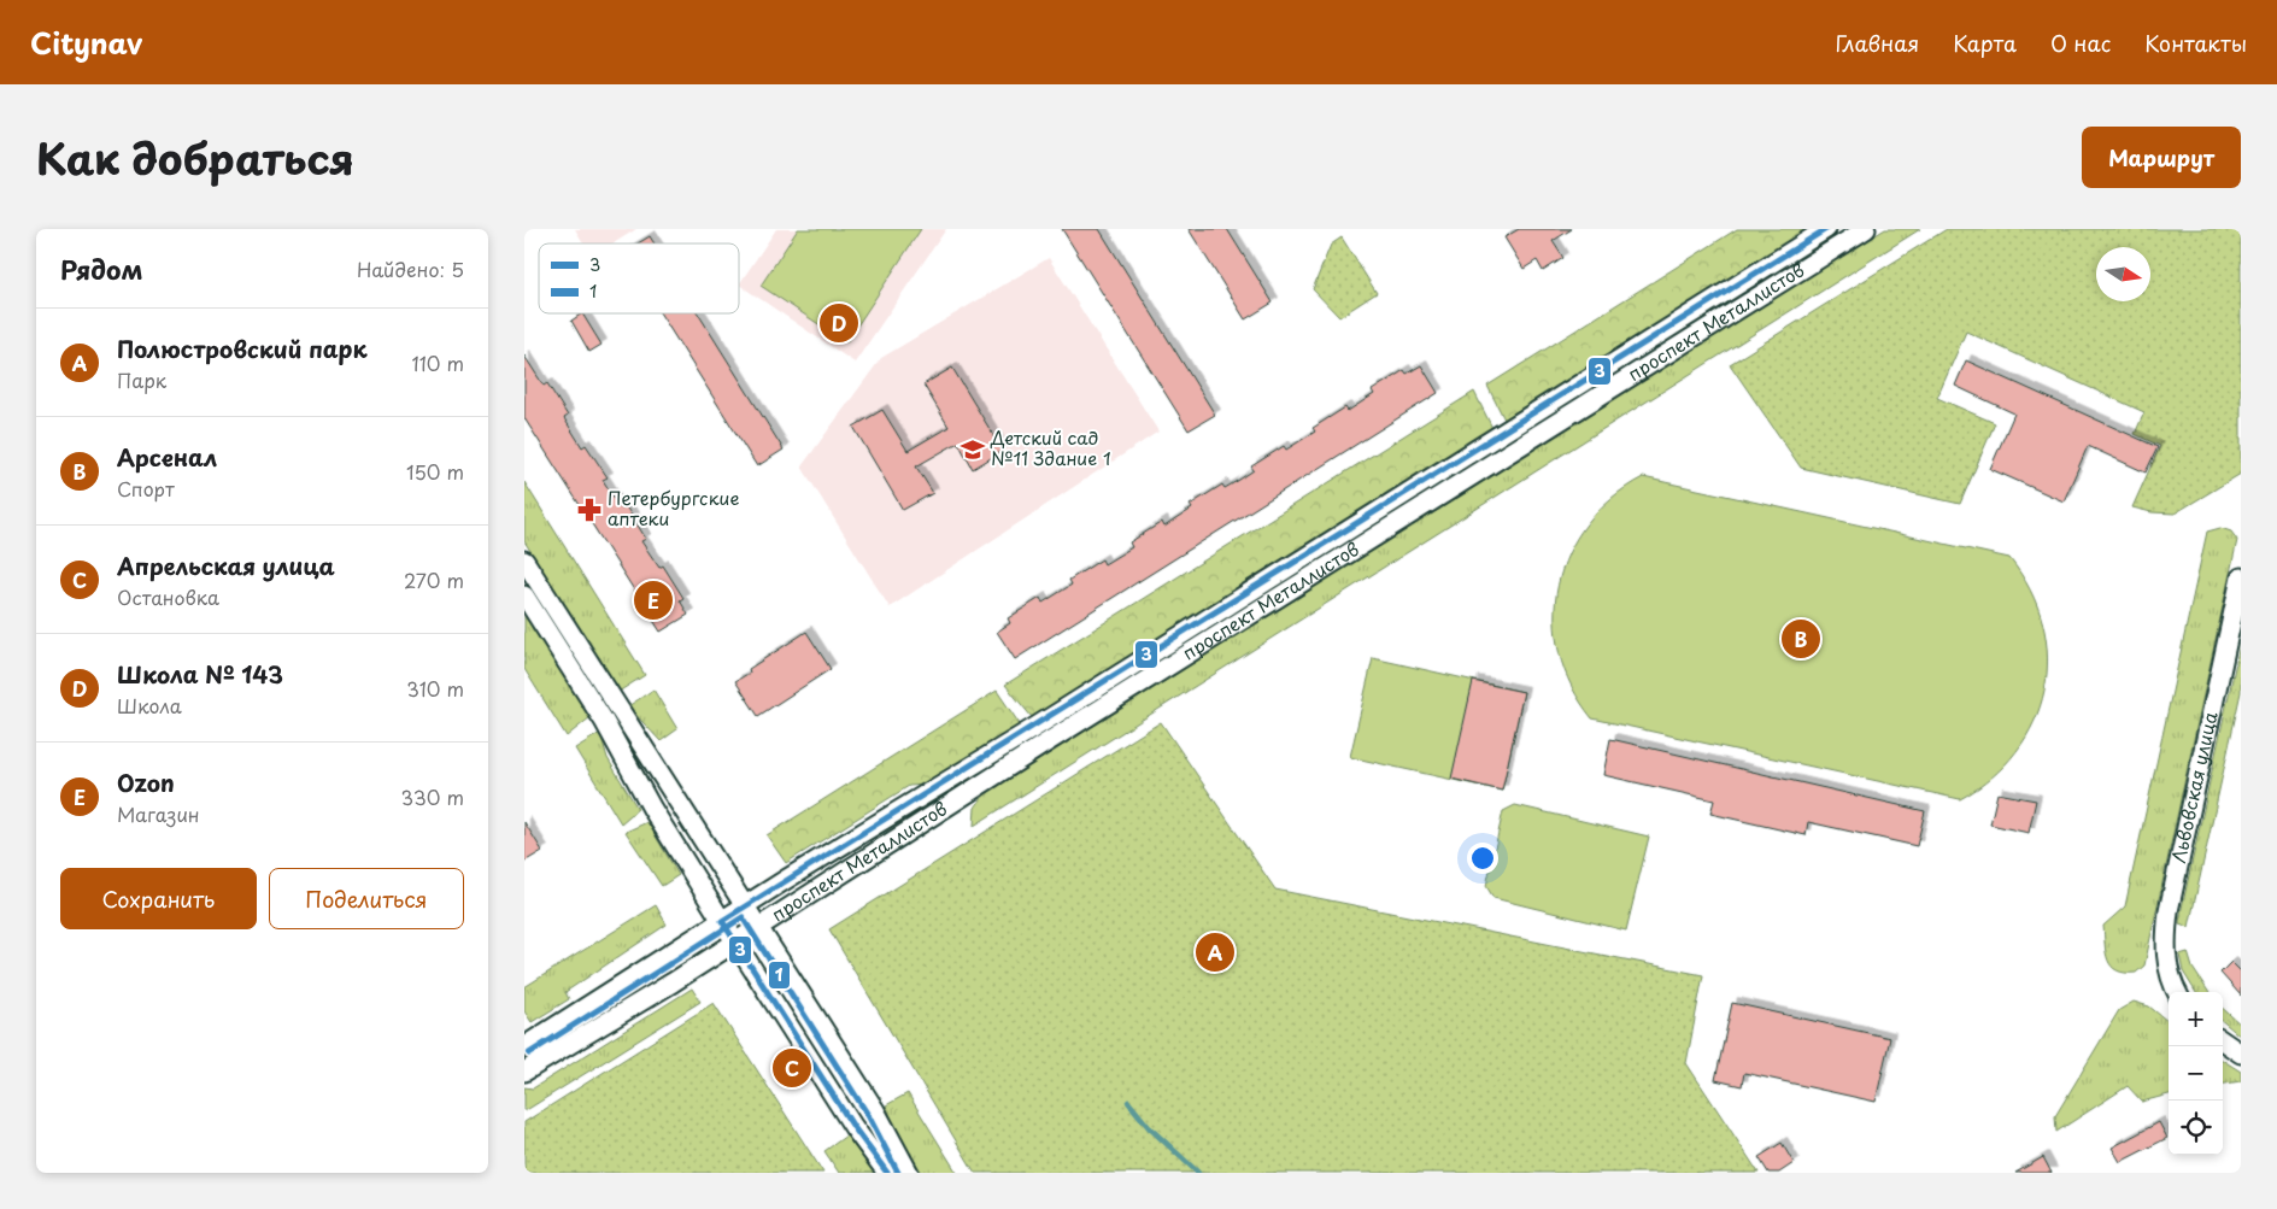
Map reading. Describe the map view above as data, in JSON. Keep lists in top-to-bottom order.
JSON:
{
  "streets": {
    "street": ["проспект Металлистов", "Львовская улица"]
  },
  "places": {
    "school or university": ["Детский сад №11 Здание 1"],
    "pharmacy": ["Петербургские аптеки"]
  },
  "lines": ["transit line 3", "transit line 1"],
  "legend": ["3", "1"],
  "north": "right",
  "page": {
    "header": "Citynav",
    "nav": [
      "Главная",
      "Карта",
      "О нас",
      "Контакты"
    ],
    "title": "Как добраться",
    "buttons": [
      "Маршрут",
      ["Сохранить", "Поделиться"]
    ],
    "heading": ["Рядом", "Найдено: 5"],
    "pins": [
      "D",
      "E",
      "B",
      "A",
      "C"
    ],
    "list": [
      {
        "mark": "A",
        "name": "Полюстровский парк",
        "note": "Парк",
        "value": "110 m"
      },
      {
        "mark": "B",
        "name": "Арсенал",
        "note": "Спорт",
        "value": "150 m"
      },
      {
        "mark": "C",
        "name": "Апрельская улица",
        "note": "Остановка",
        "value": "270 m"
      },
      {
        "mark": "D",
        "name": "Школа № 143",
        "note": "Школа",
        "value": "310 m"
      },
      {
        "mark": "E",
        "name": "Ozon",
        "note": "Магазин",
        "value": "330 m"
      }
    ],
    "map_buttons": ["+", "−"]
  }
}
